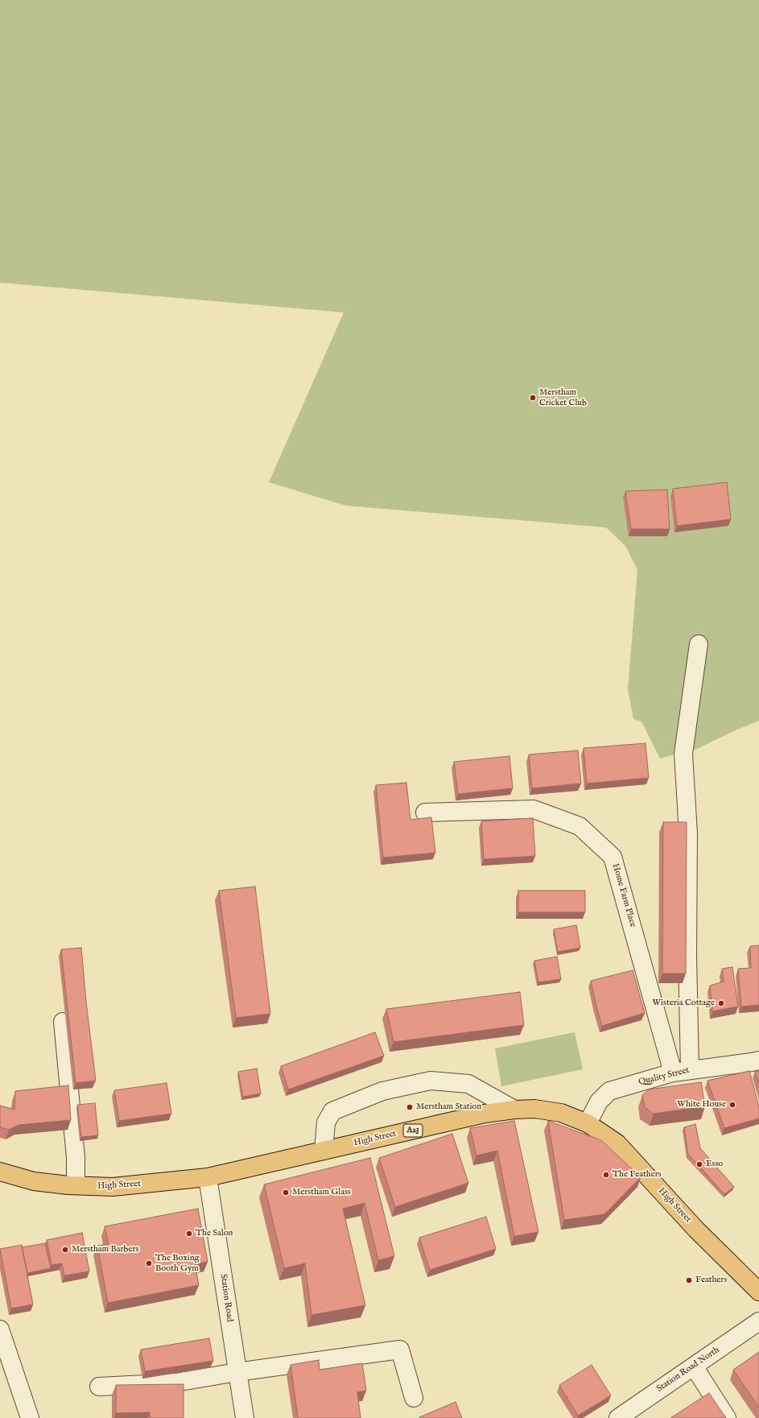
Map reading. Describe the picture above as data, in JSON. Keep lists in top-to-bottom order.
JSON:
{
  "streets": {
    "main road": ["A23", "High Street"],
    "street": [
      "Home Farm Place",
      "Quality Street",
      "Station Road",
      "Station Road North"
    ]
  },
  "crossings": [
    ["Home Farm Place", "Quality Street"],
    ["Quality Street", "High Street"],
    ["High Street", "Station Road"]
  ],
  "places": [
    "Merstham Cricket Club",
    "Wisteria Cottage",
    "White House",
    "Merstham Station",
    "Esso",
    "The Feathers",
    "Merstham Glass",
    "The Salon",
    "Merstham Barbers",
    "The Boxing Booth Gym",
    "Feathers"
  ]
}
